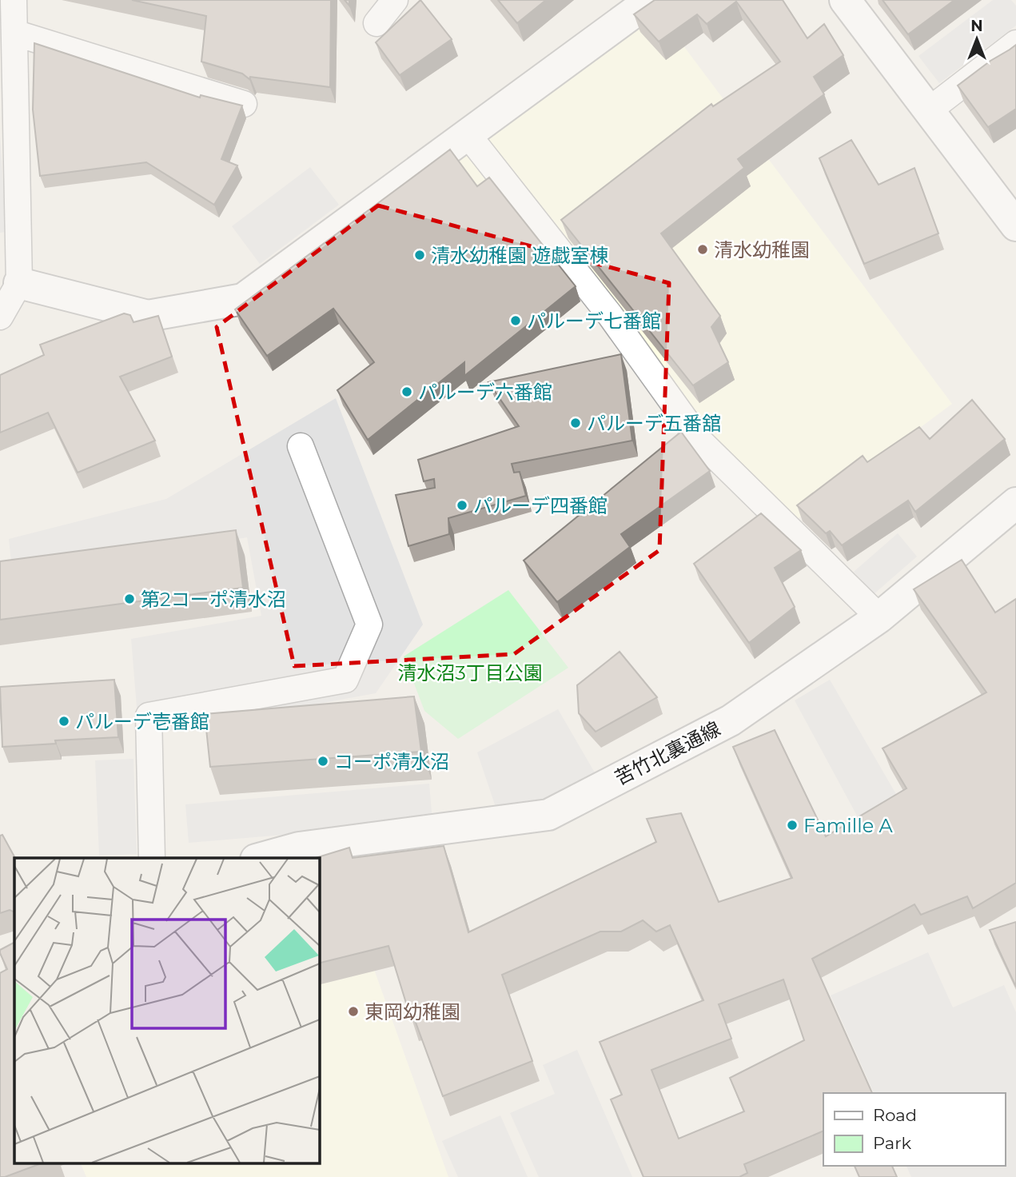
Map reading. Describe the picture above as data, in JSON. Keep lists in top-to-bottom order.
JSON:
{
  "streets": {
    "street": ["苦竹北裏通線"]
  },
  "parks": ["清水沼3丁目公園"],
  "places": [
    "清水幼稚園",
    "清水幼稚園 遊戯室棟",
    "パルーデ七番館",
    "パルーデ六番館",
    "パルーデ五番舘",
    "パルーデ四番館",
    "第2コーポ清水沼",
    "パルーデ壱番館",
    "コーポ清水沼",
    "Famille A",
    "東岡幼稚園"
  ],
  "legend": ["Road", "Park"],
  "north": "top"
}
